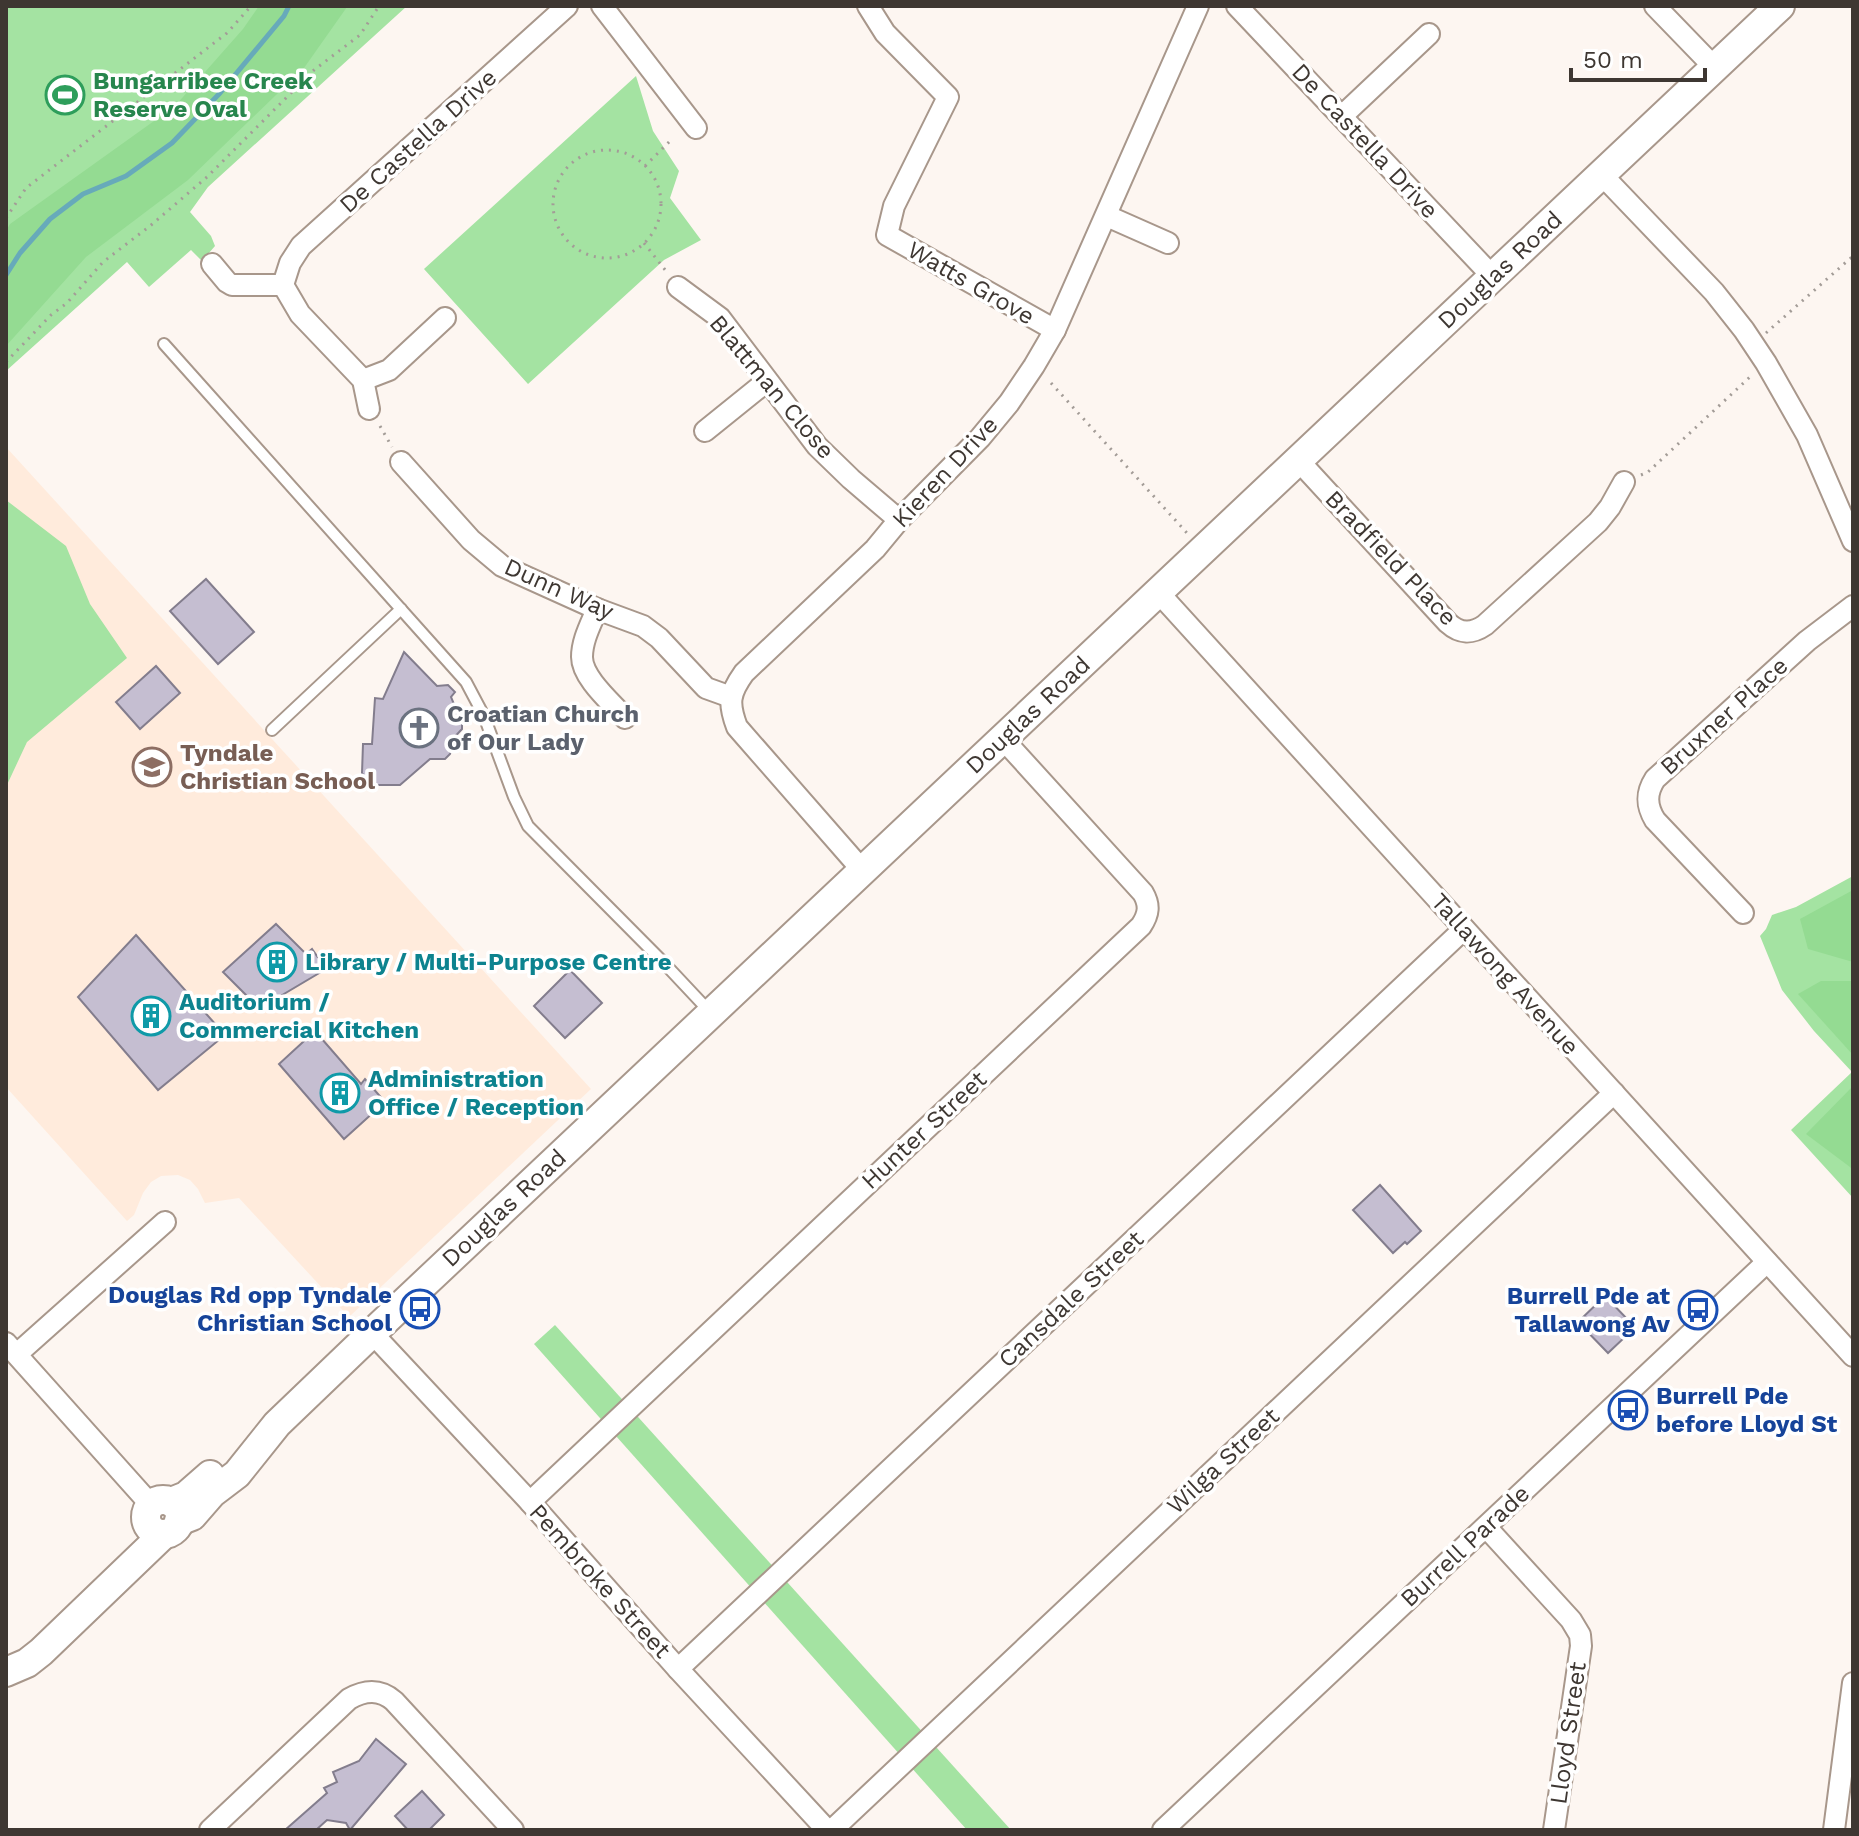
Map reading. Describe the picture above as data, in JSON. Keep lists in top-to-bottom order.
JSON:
{
  "streets": {
    "street": [
      "De Castella Drive",
      "Douglas Road",
      "Watts Grove",
      "Blattman Close",
      "Kieren Drive",
      "Bradfield Place",
      "Dunn Way",
      "Bruxner Place",
      "Tallawong Avenue",
      "Hunter Street",
      "Cansdale Street",
      "Wilga Street",
      "Burrell Parade",
      "Pembroke Street",
      "Lloyd Street"
    ]
  },
  "crossings": [
    ["De Castella Drive", "Douglas Road"],
    ["Douglas Road", "Bradfield Place"],
    ["Douglas Road", "Tallawong Avenue"],
    ["Douglas Road", "Hunter Street"],
    ["Douglas Road", "Pembroke Street"],
    ["Watts Grove", "Kieren Drive"],
    ["Blattman Close", "Kieren Drive"],
    ["Kieren Drive", "Dunn Way"],
    ["Tallawong Avenue", "Cansdale Street"],
    ["Tallawong Avenue", "Wilga Street"],
    ["Tallawong Avenue", "Burrell Parade"],
    ["Hunter Street", "Pembroke Street"],
    ["Cansdale Street", "Pembroke Street"],
    ["Wilga Street", "Pembroke Street"],
    ["Burrell Parade", "Lloyd Street"]
  ],
  "places": {
    "sports": ["Bungarribee Creek Reserve Oval"],
    "church": ["Croatian Church of Our Lady"],
    "school or university": ["Tyndale Christian School"],
    "building": ["Library / Multi-Purpose Centre", "Auditorium / Commercial Kitchen", "Administration Office / Reception"],
    "bus stop": ["Douglas Rd opp Tyndale Christian School", "Burrell Pde at Tallawong Av", "Burrell Pde before Lloyd St"]
  },
  "scale_bar": "50 m"
}
